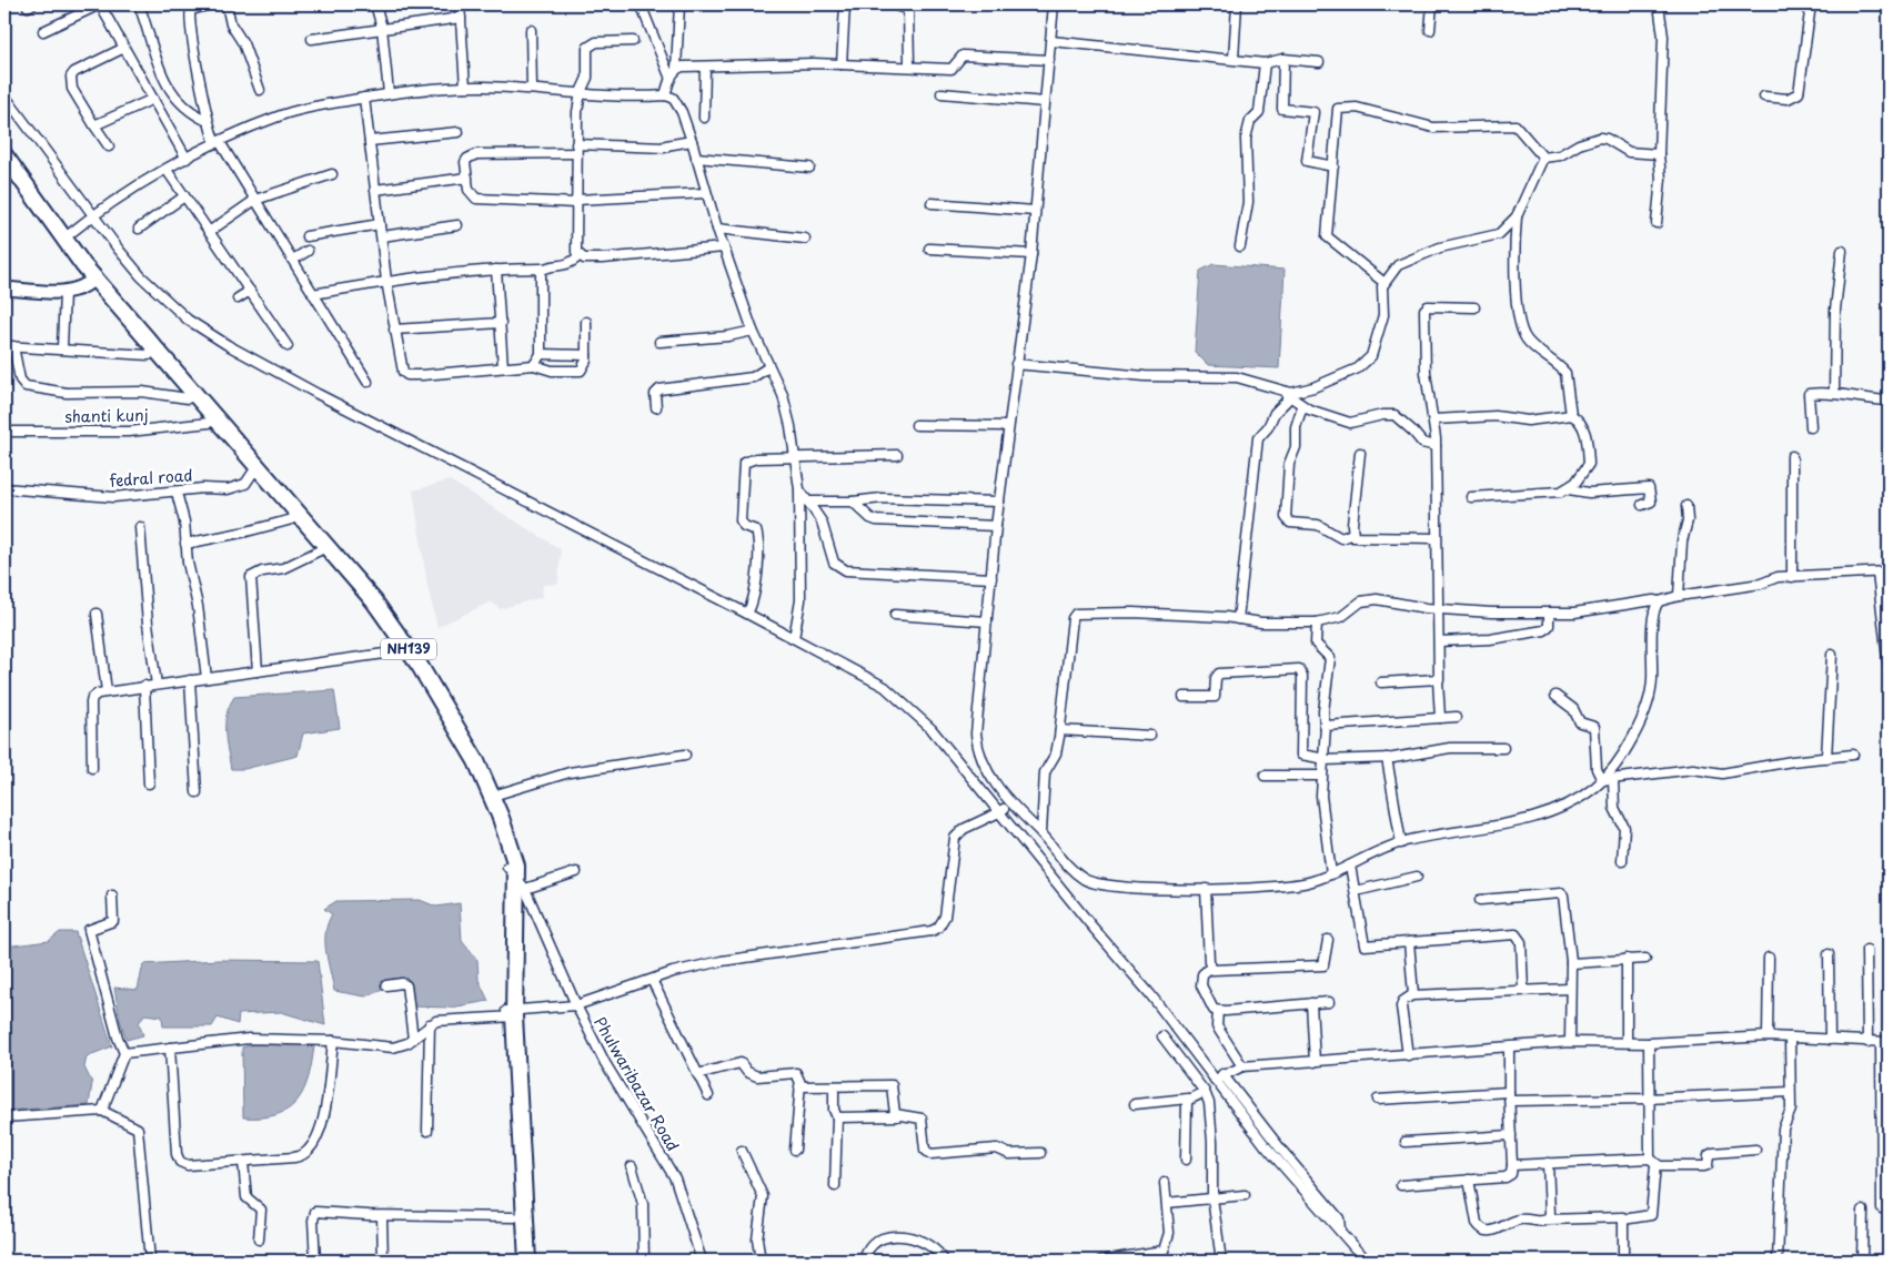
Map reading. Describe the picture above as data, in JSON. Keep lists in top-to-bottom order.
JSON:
{
  "streets": {
    "highway": ["NH139"],
    "street": ["shanti kunj", "fedral road", "Phulwaribazar Road"]
  },
  "crossings": [
    ["shanti kunj", "NH139"],
    ["fedral road", "NH139"],
    ["NH139", "Phulwaribazar Road"]
  ]
}
